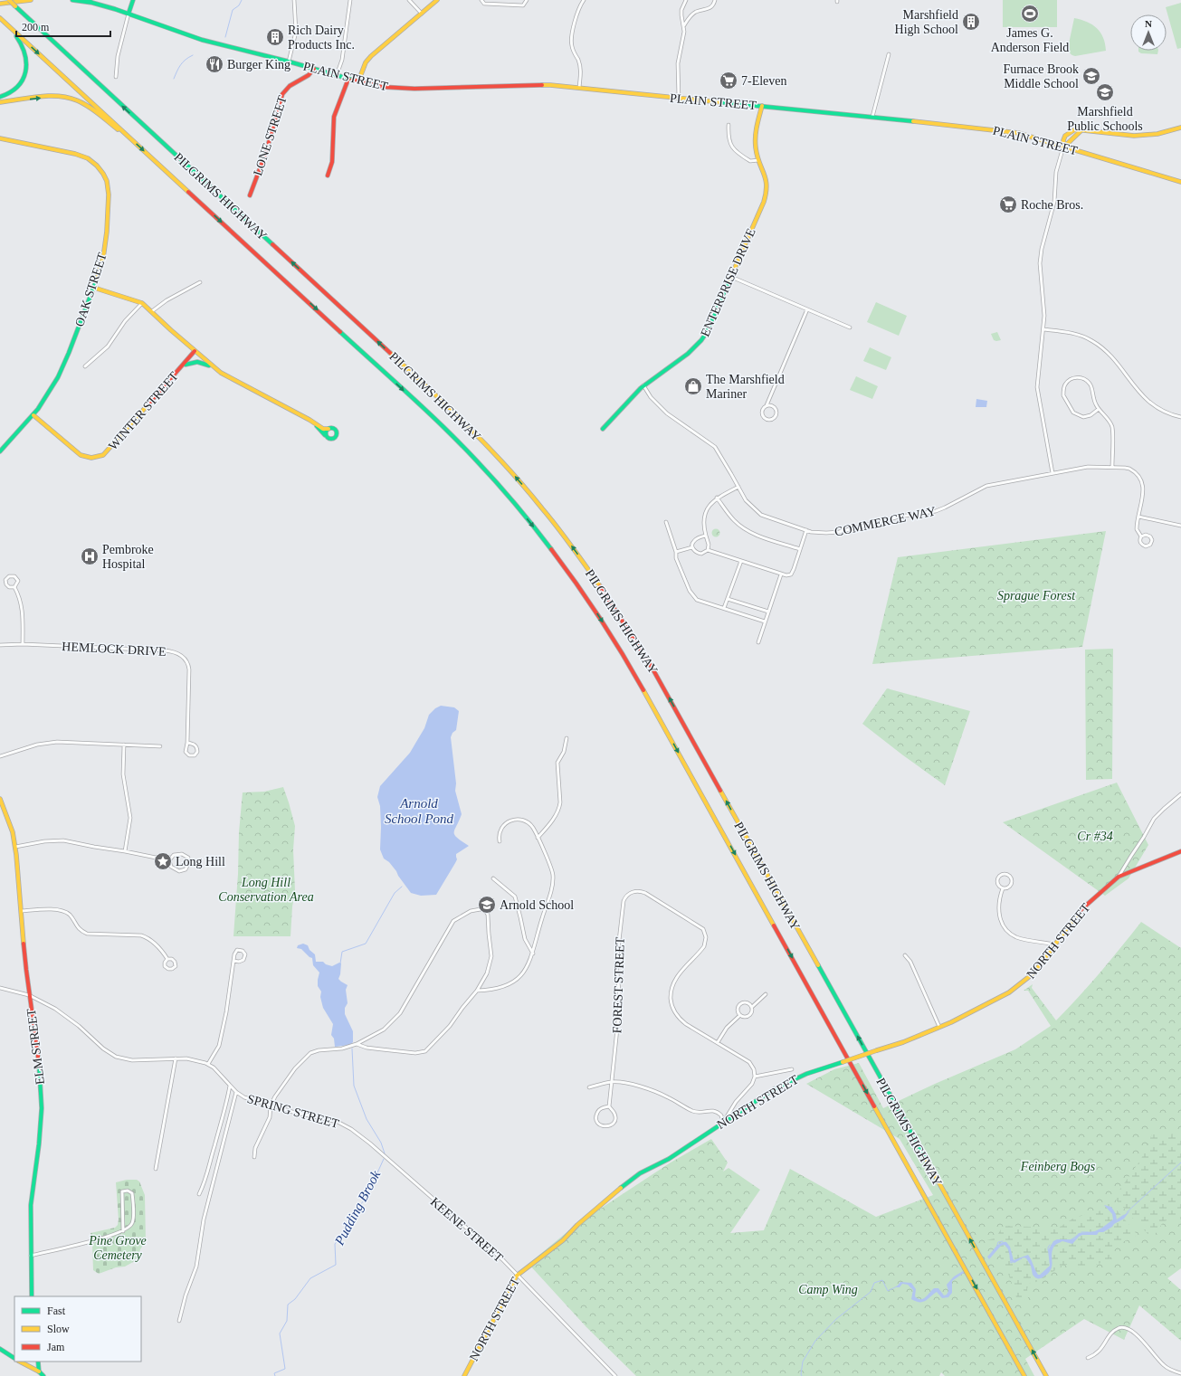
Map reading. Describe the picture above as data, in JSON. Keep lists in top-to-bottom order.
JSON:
{
  "streets": {
    "main road": [
      "PLAIN STREET",
      "LONE STREET",
      "PILGRIMS HIGHWAY",
      "ENTERPRISE DRIVE",
      "OAK STREET",
      "WINTER STREET",
      "NORTH STREET",
      "ELM STREET"
    ],
    "street": [
      "COMMERCE WAY",
      "HEMLOCK DRIVE",
      "FOREST STREET",
      "SPRING STREET",
      "KEENE STREET"
    ]
  },
  "crossings": [
    ["PLAIN STREET", "LONE STREET"],
    ["PLAIN STREET", "ENTERPRISE DRIVE"],
    ["ENTERPRISE DRIVE", "COMMERCE WAY"],
    ["OAK STREET", "WINTER STREET"],
    ["NORTH STREET", "KEENE STREET"],
    ["ELM STREET", "SPRING STREET"],
    ["SPRING STREET", "KEENE STREET"]
  ],
  "water": ["Arnold School Pond", "Pudding Brook"],
  "parks": [
    "Sprague Forest",
    "Cr #34",
    "Long Hill Conservation Area",
    "Feinberg Bogs",
    "Pine Grove Cemetery",
    "Camp Wing"
  ],
  "places": {
    "sports": ["James G. Anderson Field"],
    "building": ["Marshfield High School", "Rich Dairy Products Inc."],
    "restaurant": ["Burger King"],
    "school or university": ["Furnace Brook Middle School", "Marshfield Public Schools", "Arnold School"],
    "supermarket": ["7-Eleven", "Roche Bros."],
    "shop": ["The Marshfield Mariner"],
    "hospital": ["Pembroke Hospital"],
    "place": ["Long Hill"]
  },
  "legend": ["Fast", "Slow", "Jam"],
  "scale_bar": "200 m",
  "north": "top"
}
